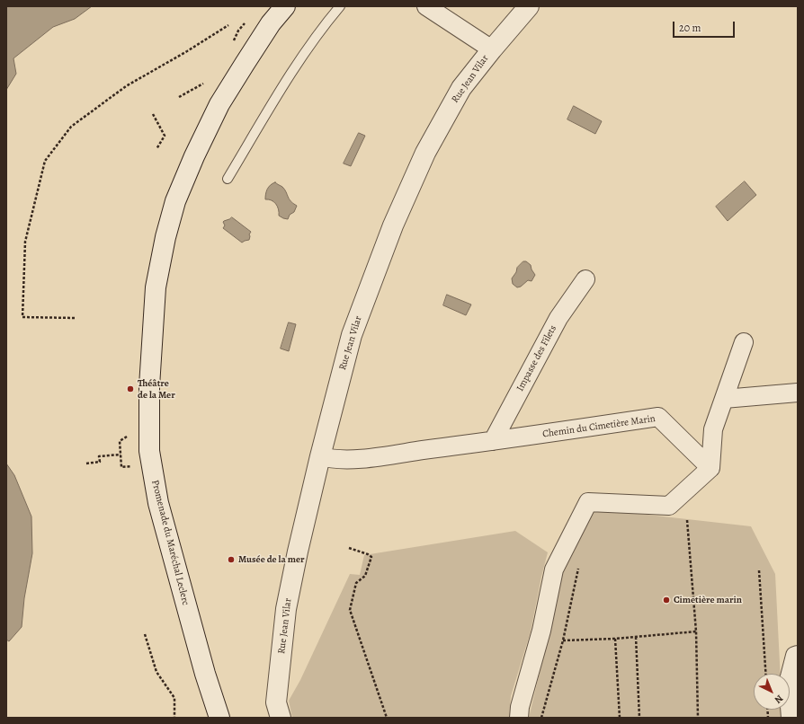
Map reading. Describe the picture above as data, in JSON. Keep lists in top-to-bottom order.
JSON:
{
  "streets": {
    "street": [
      "Rue Jean Vilar",
      "Impasse des Filets",
      "Chemin du Cimetière Marin",
      "Promenade du Maréchal Leclerc"
    ]
  },
  "crossings": [
    ["Rue Jean Vilar", "Chemin du Cimetière Marin"],
    ["Impasse des Filets", "Chemin du Cimetière Marin"]
  ],
  "places": ["Théâtre de la Mer", "Musée de la mer", "Cimetière marin"],
  "scale_bar": "20 m",
  "north": "bottom right"
}
